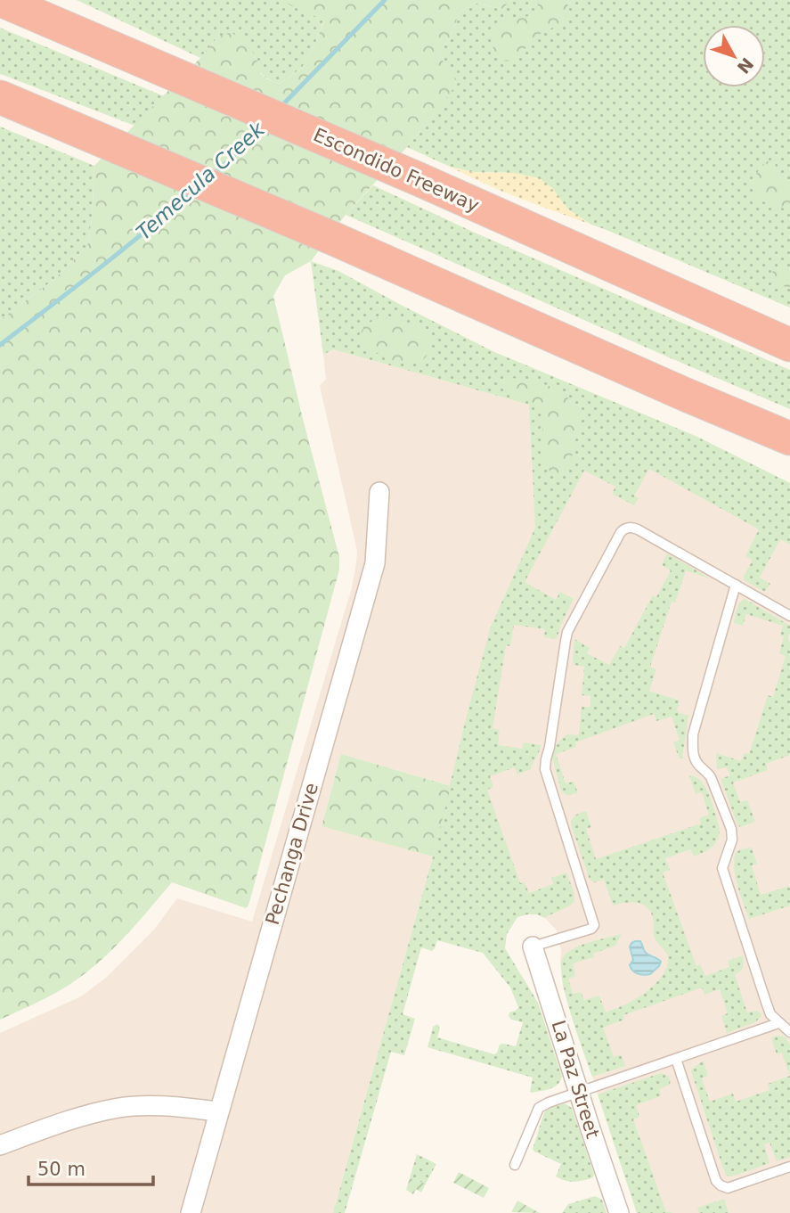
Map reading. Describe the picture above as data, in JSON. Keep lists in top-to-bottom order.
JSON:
{
  "streets": {
    "highway": ["Escondido Freeway"],
    "street": ["Pechanga Drive", "La Paz Street"]
  },
  "water": ["Temecula Creek"],
  "scale_bar": "50 m",
  "north": "bottom right"
}
